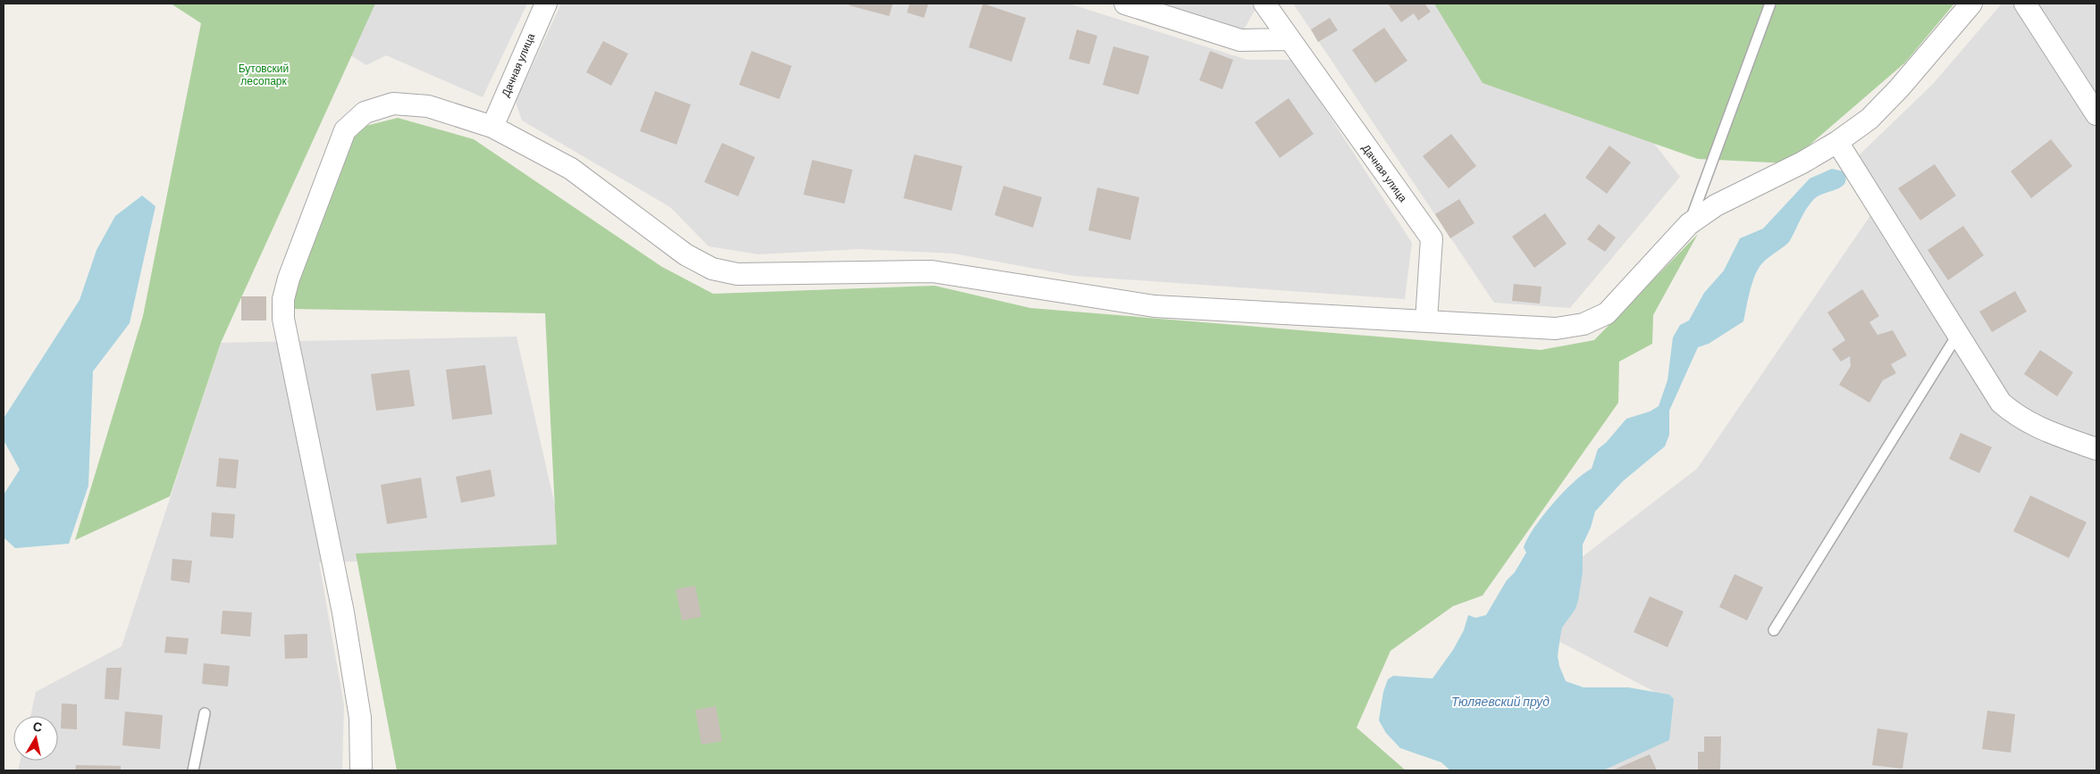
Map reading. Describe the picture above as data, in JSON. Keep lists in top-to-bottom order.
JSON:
{
  "streets": {
    "street": ["Дачная улица"]
  },
  "water": ["Тюляевский пруд"],
  "parks": ["Бутовский лесопарк"],
  "north": "top"
}
